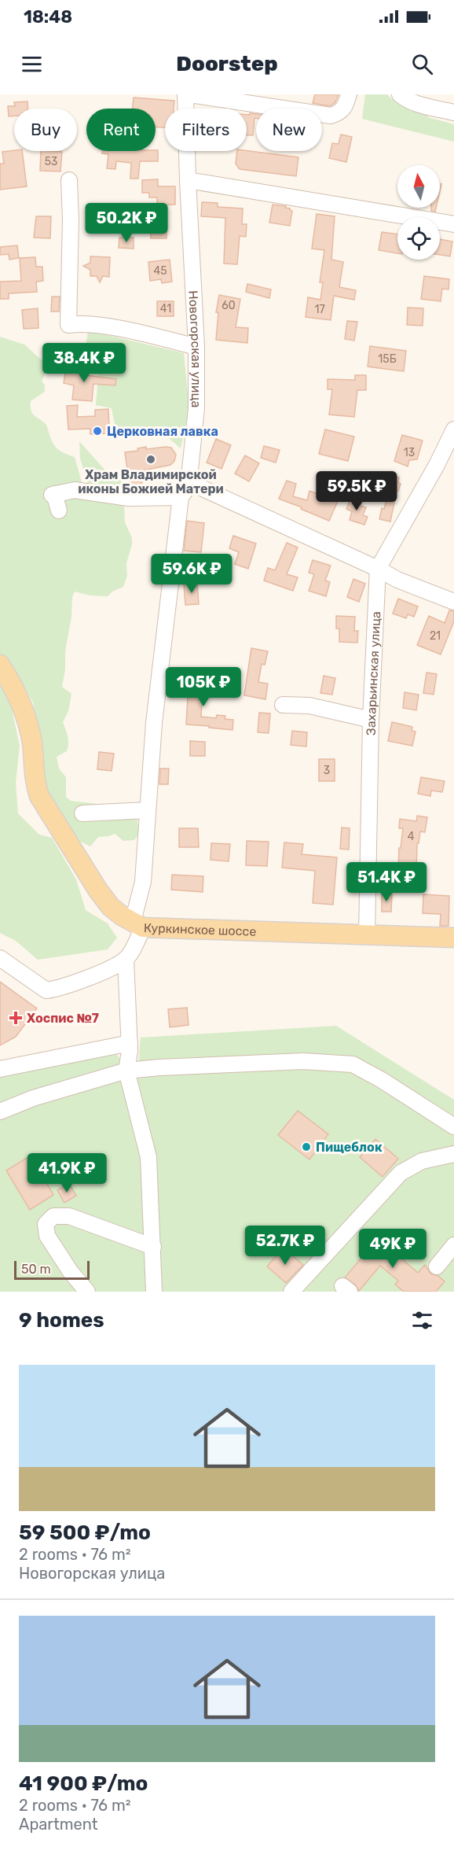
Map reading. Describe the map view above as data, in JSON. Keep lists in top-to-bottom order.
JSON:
{
  "streets": {
    "main road": ["Куркинское шоссе"],
    "street": ["Новогорская улица", "Захарьинская улица"]
  },
  "crossings": [
    ["Захарьинская улица", "Куркинское шоссе"]
  ],
  "places": {
    "other": ["Церковная лавка", "Храм Владимирской иконы Божией Матери", "Пищеблок"],
    "health": ["Хоспис №7"]
  },
  "house_numbers": [
    "53",
    "45",
    "60",
    "41",
    "17",
    "15Б",
    "13",
    "21",
    "3",
    "4"
  ],
  "scale_bar": "50 m",
  "north": "top",
  "page": {
    "status": "18:48",
    "header": "Doorstep",
    "chip": [
      "Buy",
      "Rent",
      "Filters",
      "New"
    ],
    "price": [
      "50.2K ₽",
      "38.4K ₽",
      "59.5K ₽",
      "59.6K ₽",
      "105K ₽",
      "51.4K ₽",
      "41.9K ₽",
      "52.7K ₽",
      "49K ₽"
    ],
    "scale": "50 m",
    "heading": "9 homes",
    "list": [
      {
        "name": "59 500 ₽/mo",
        "note": "2 rooms · 76 m² · Новогорская улица"
      },
      {
        "name": "41 900 ₽/mo",
        "note": "2 rooms · 76 m² · Apartment"
      }
    ]
  }
}
